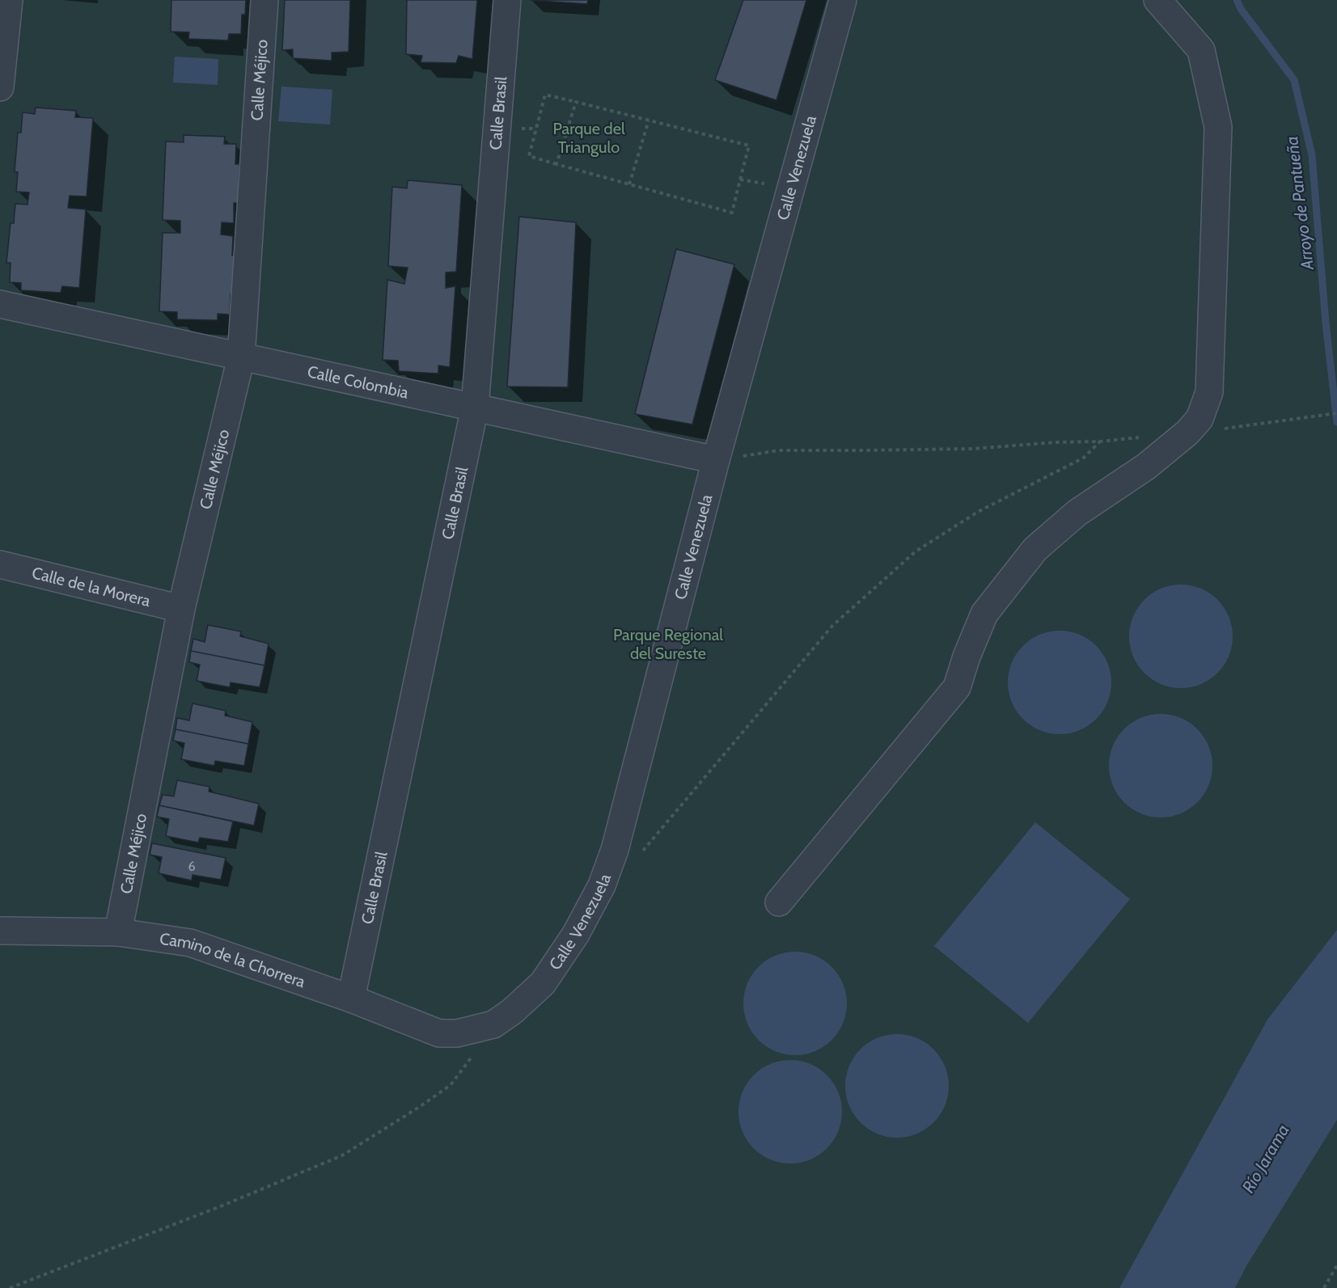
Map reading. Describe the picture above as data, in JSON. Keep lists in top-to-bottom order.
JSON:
{
  "streets": {
    "street": [
      "Calle Méjico",
      "Calle Brasil",
      "Calle Venezuela",
      "Calle Colombia",
      "Calle de la Morera",
      "Camino de la Chorrera"
    ]
  },
  "crossings": [
    ["Calle Méjico", "Calle Colombia"],
    ["Calle Méjico", "Calle de la Morera"],
    ["Calle Méjico", "Camino de la Chorrera"],
    ["Calle Brasil", "Calle Colombia"],
    ["Calle Brasil", "Camino de la Chorrera"],
    ["Calle Venezuela", "Calle Colombia"],
    ["Calle Venezuela", "Camino de la Chorrera"]
  ],
  "water": ["Arroyo de Pantueña", "Río Jarama"],
  "parks": ["Parque del Triangulo", "Parque Regional del Sureste"],
  "house_numbers": ["6"]
}
